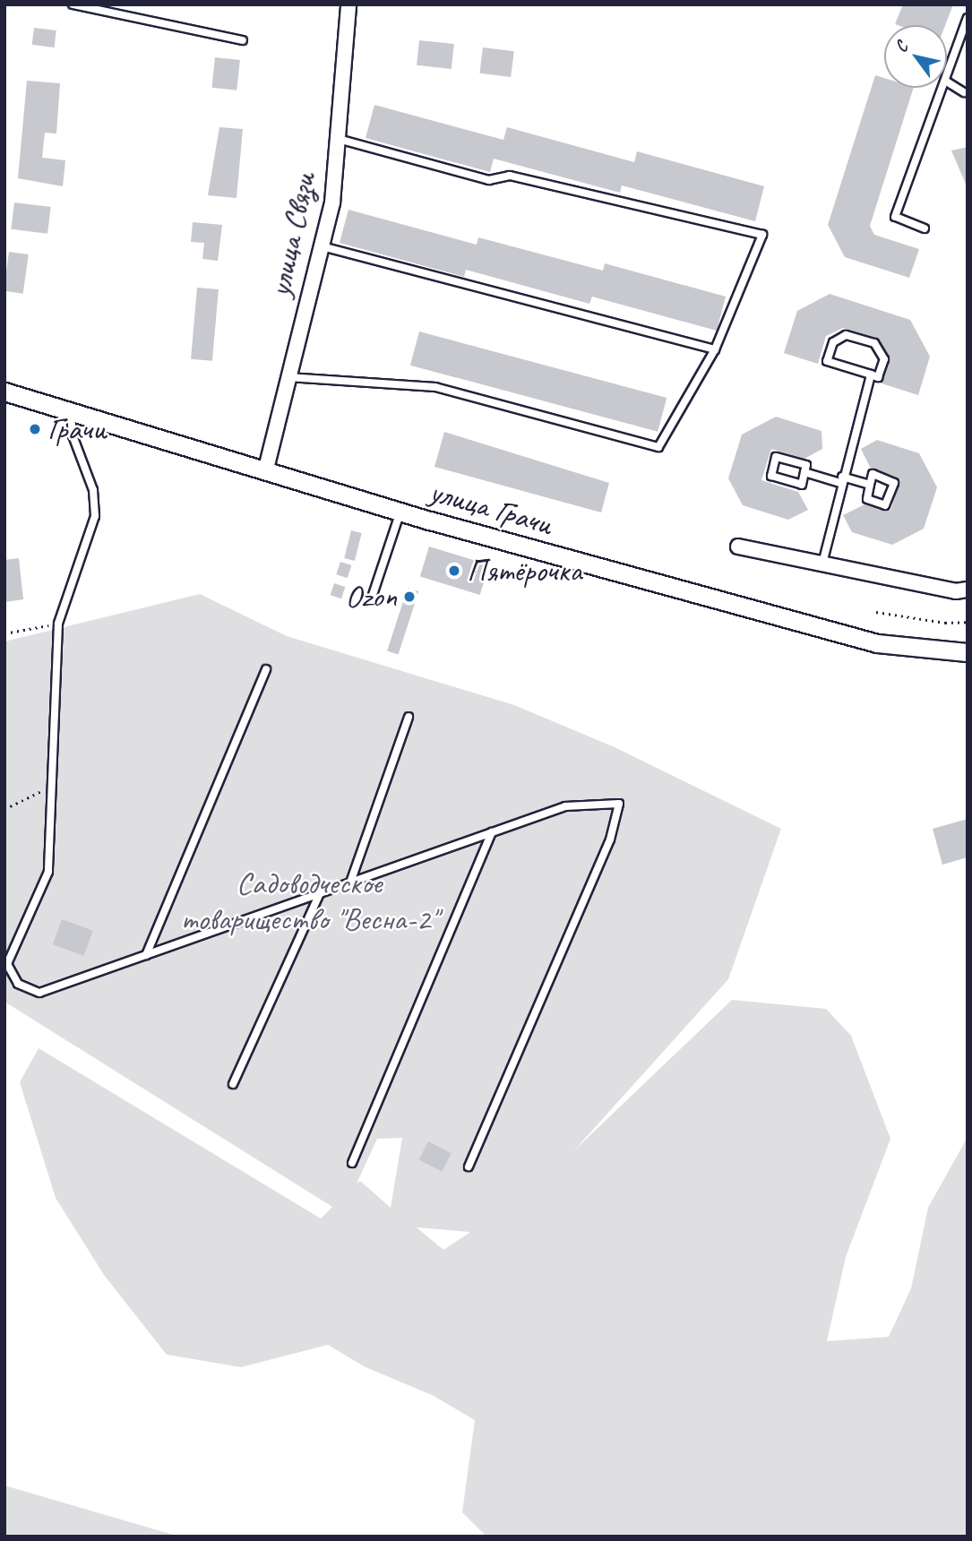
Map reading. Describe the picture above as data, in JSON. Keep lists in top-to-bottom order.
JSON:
{
  "streets": {
    "street": ["улица Связи", "улица Грачи"]
  },
  "crossings": [
    ["улица Связи", "улица Грачи"]
  ],
  "parks": ["Садоводческое товарищество \"Весна-2\""],
  "places": ["Грачи", "Пятёрочка", "Ozon"],
  "north": "top left"
}
